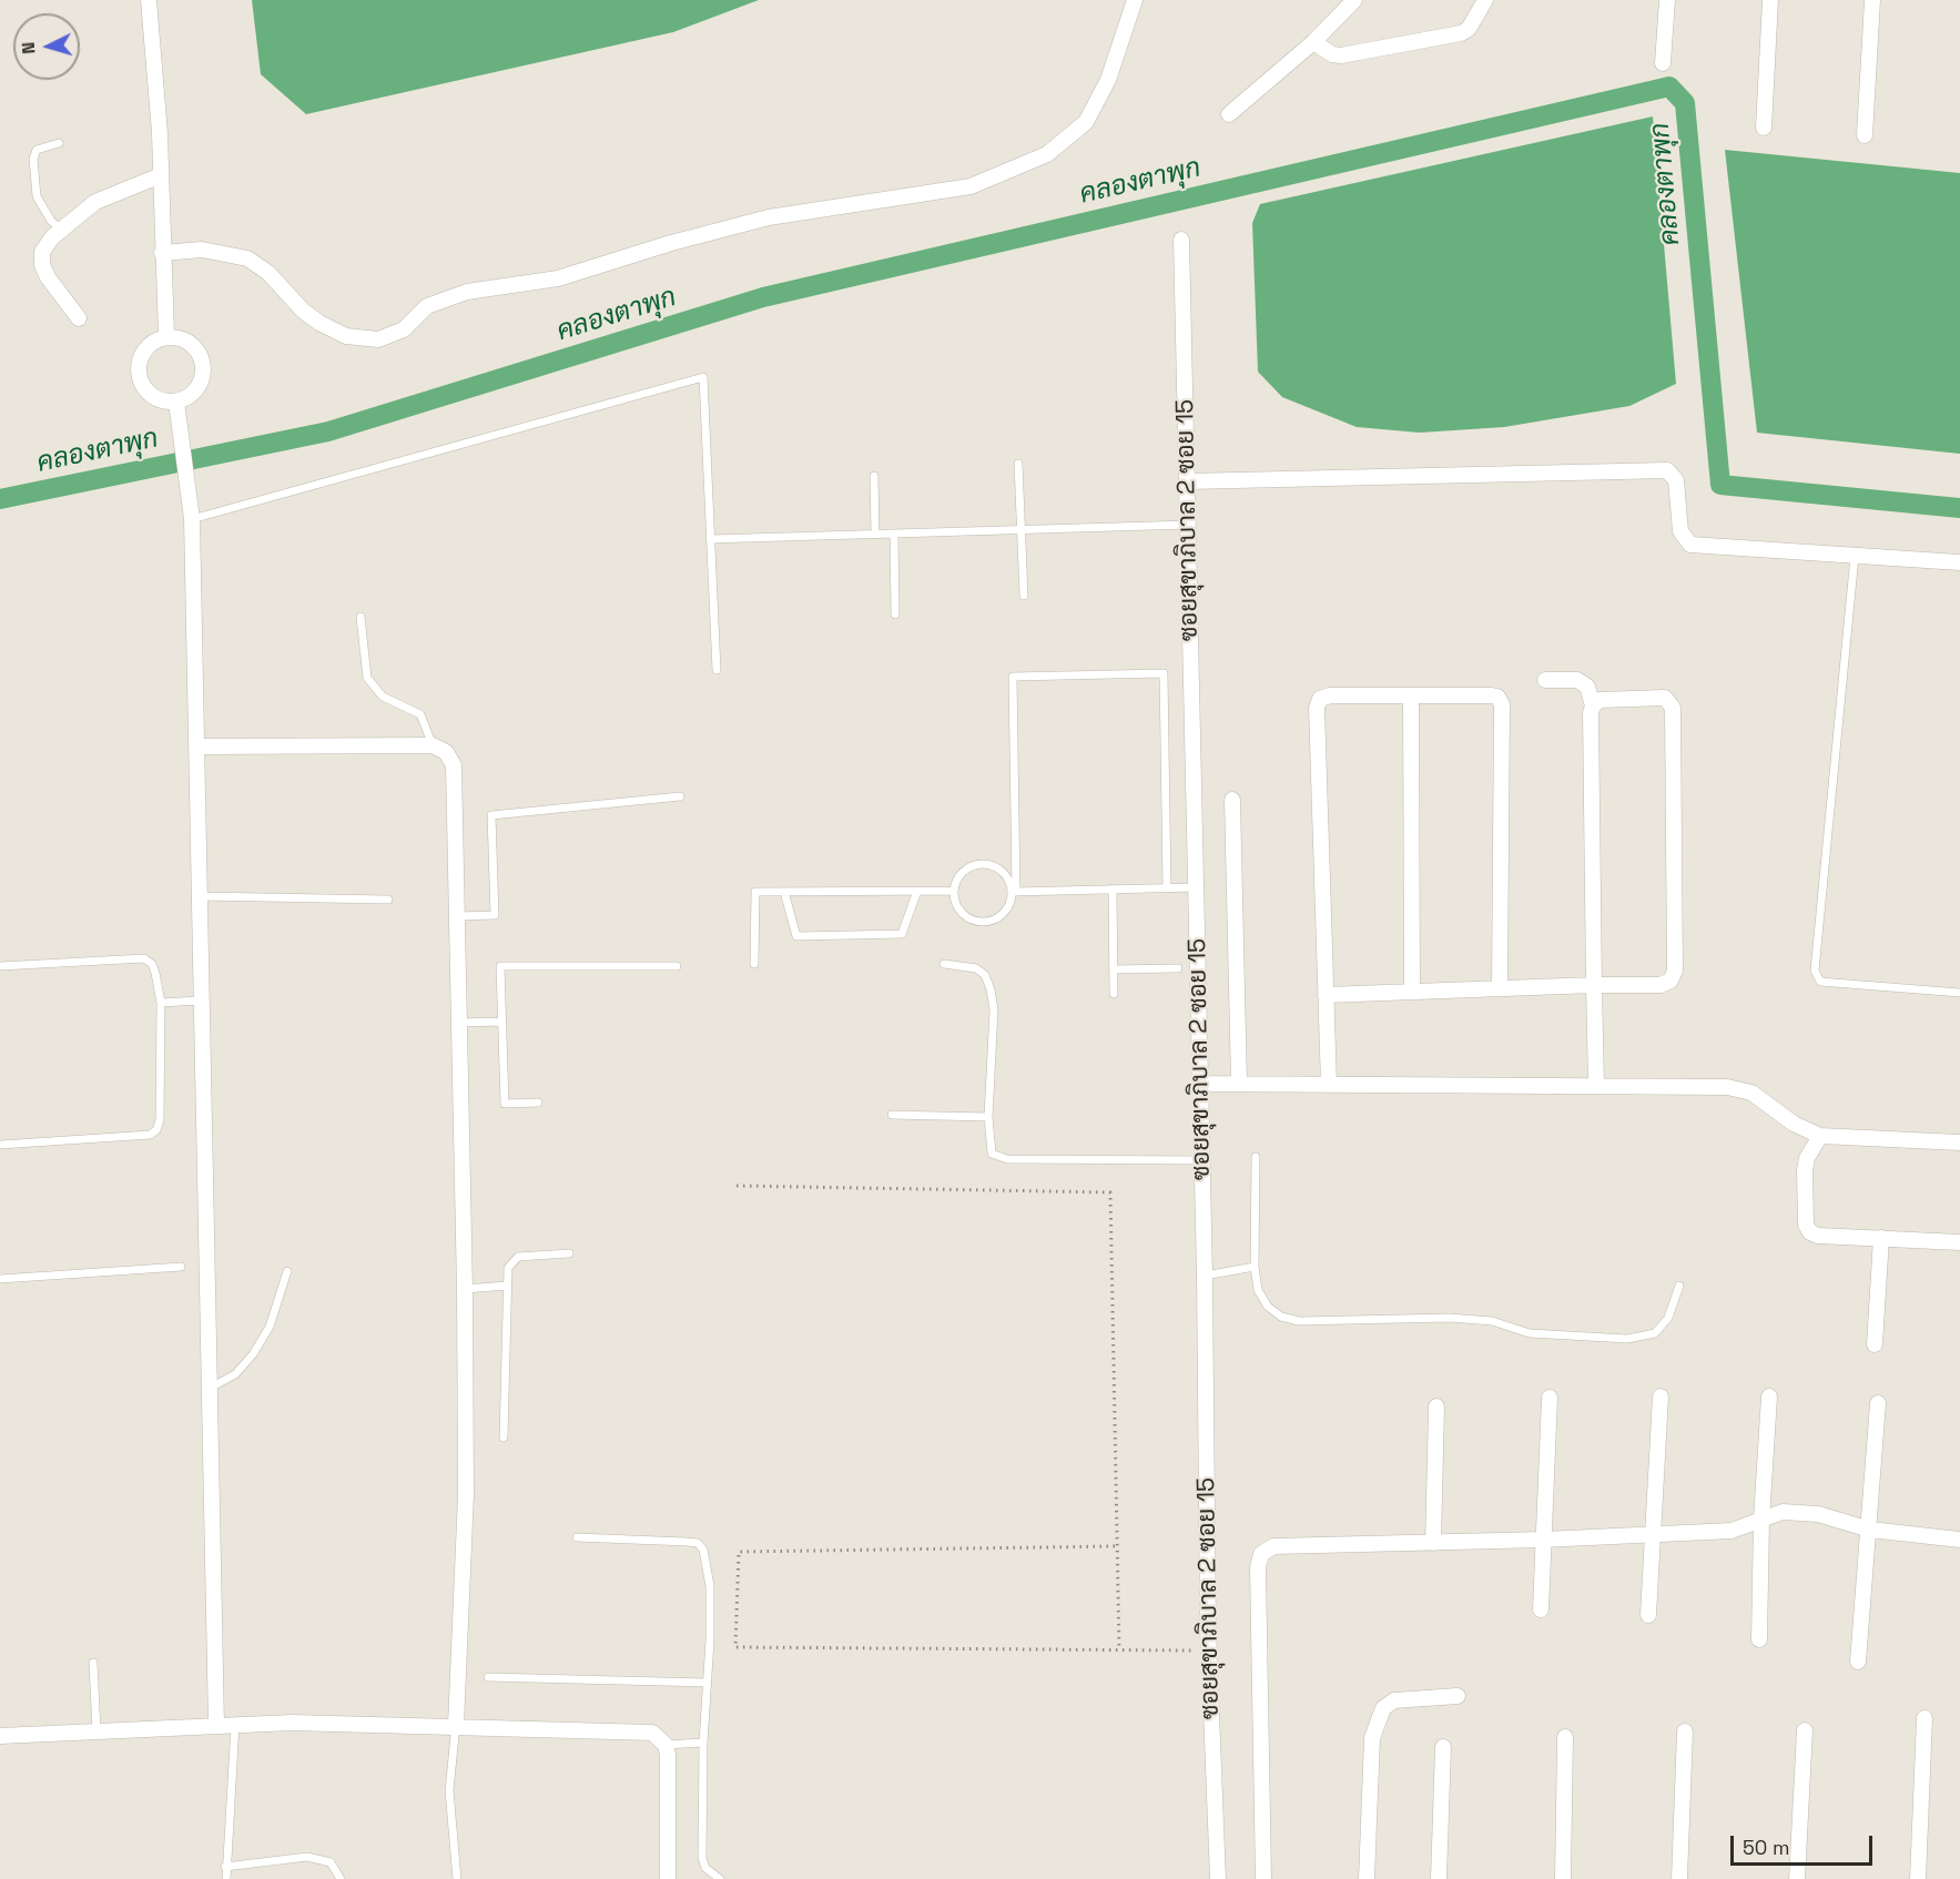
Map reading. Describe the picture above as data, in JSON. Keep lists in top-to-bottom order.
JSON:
{
  "streets": {
    "street": ["ซอยสุขาภิบาล 2 ซอย 15"]
  },
  "water": ["คลองตาพุก"],
  "scale_bar": "50 m",
  "north": "left"
}
